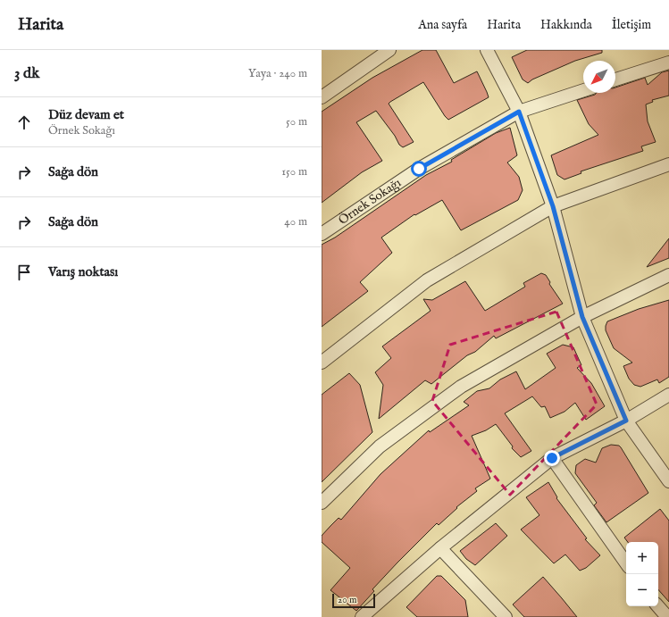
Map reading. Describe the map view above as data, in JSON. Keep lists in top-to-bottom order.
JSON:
{
  "streets": {
    "street": ["Örnek Sokağı"]
  },
  "scale_bar": "20 m",
  "north": "bottom left",
  "page": {
    "header": "Harita",
    "nav": [
      "Ana sayfa",
      "Harita",
      "Hakkında",
      "İletişim"
    ],
    "heading": ["3 dk", "Yaya · 240 m"],
    "list": [
      ["Düz devam et", "Örnek Sokağı", "50 m"],
      ["Sağa dön", "150 m"],
      ["Sağa dön", "40 m"],
      "Varış noktası"
    ],
    "map_buttons": ["+", "−"],
    "scale": "20 m"
  }
}
